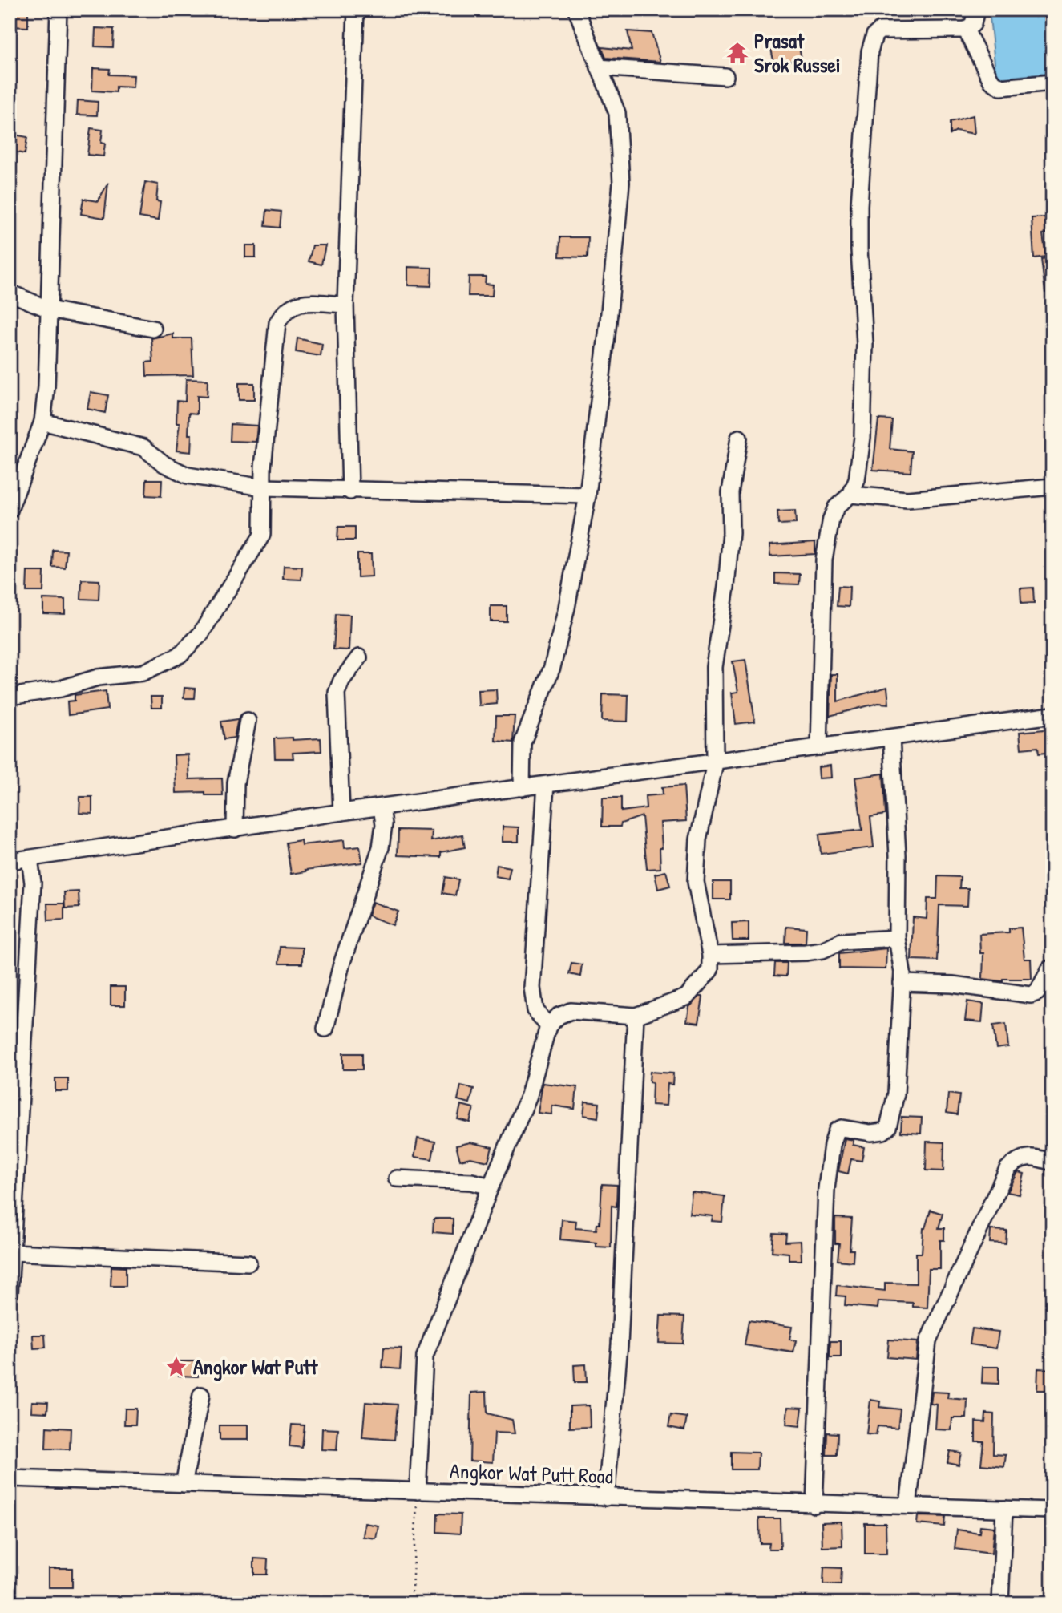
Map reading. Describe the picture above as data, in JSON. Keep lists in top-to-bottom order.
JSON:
{
  "streets": {
    "street": ["Angkor Wat Putt Road"]
  },
  "places": {
    "temple": ["Prasat Srok Russei"],
    "place": ["Angkor Wat Putt"]
  }
}
